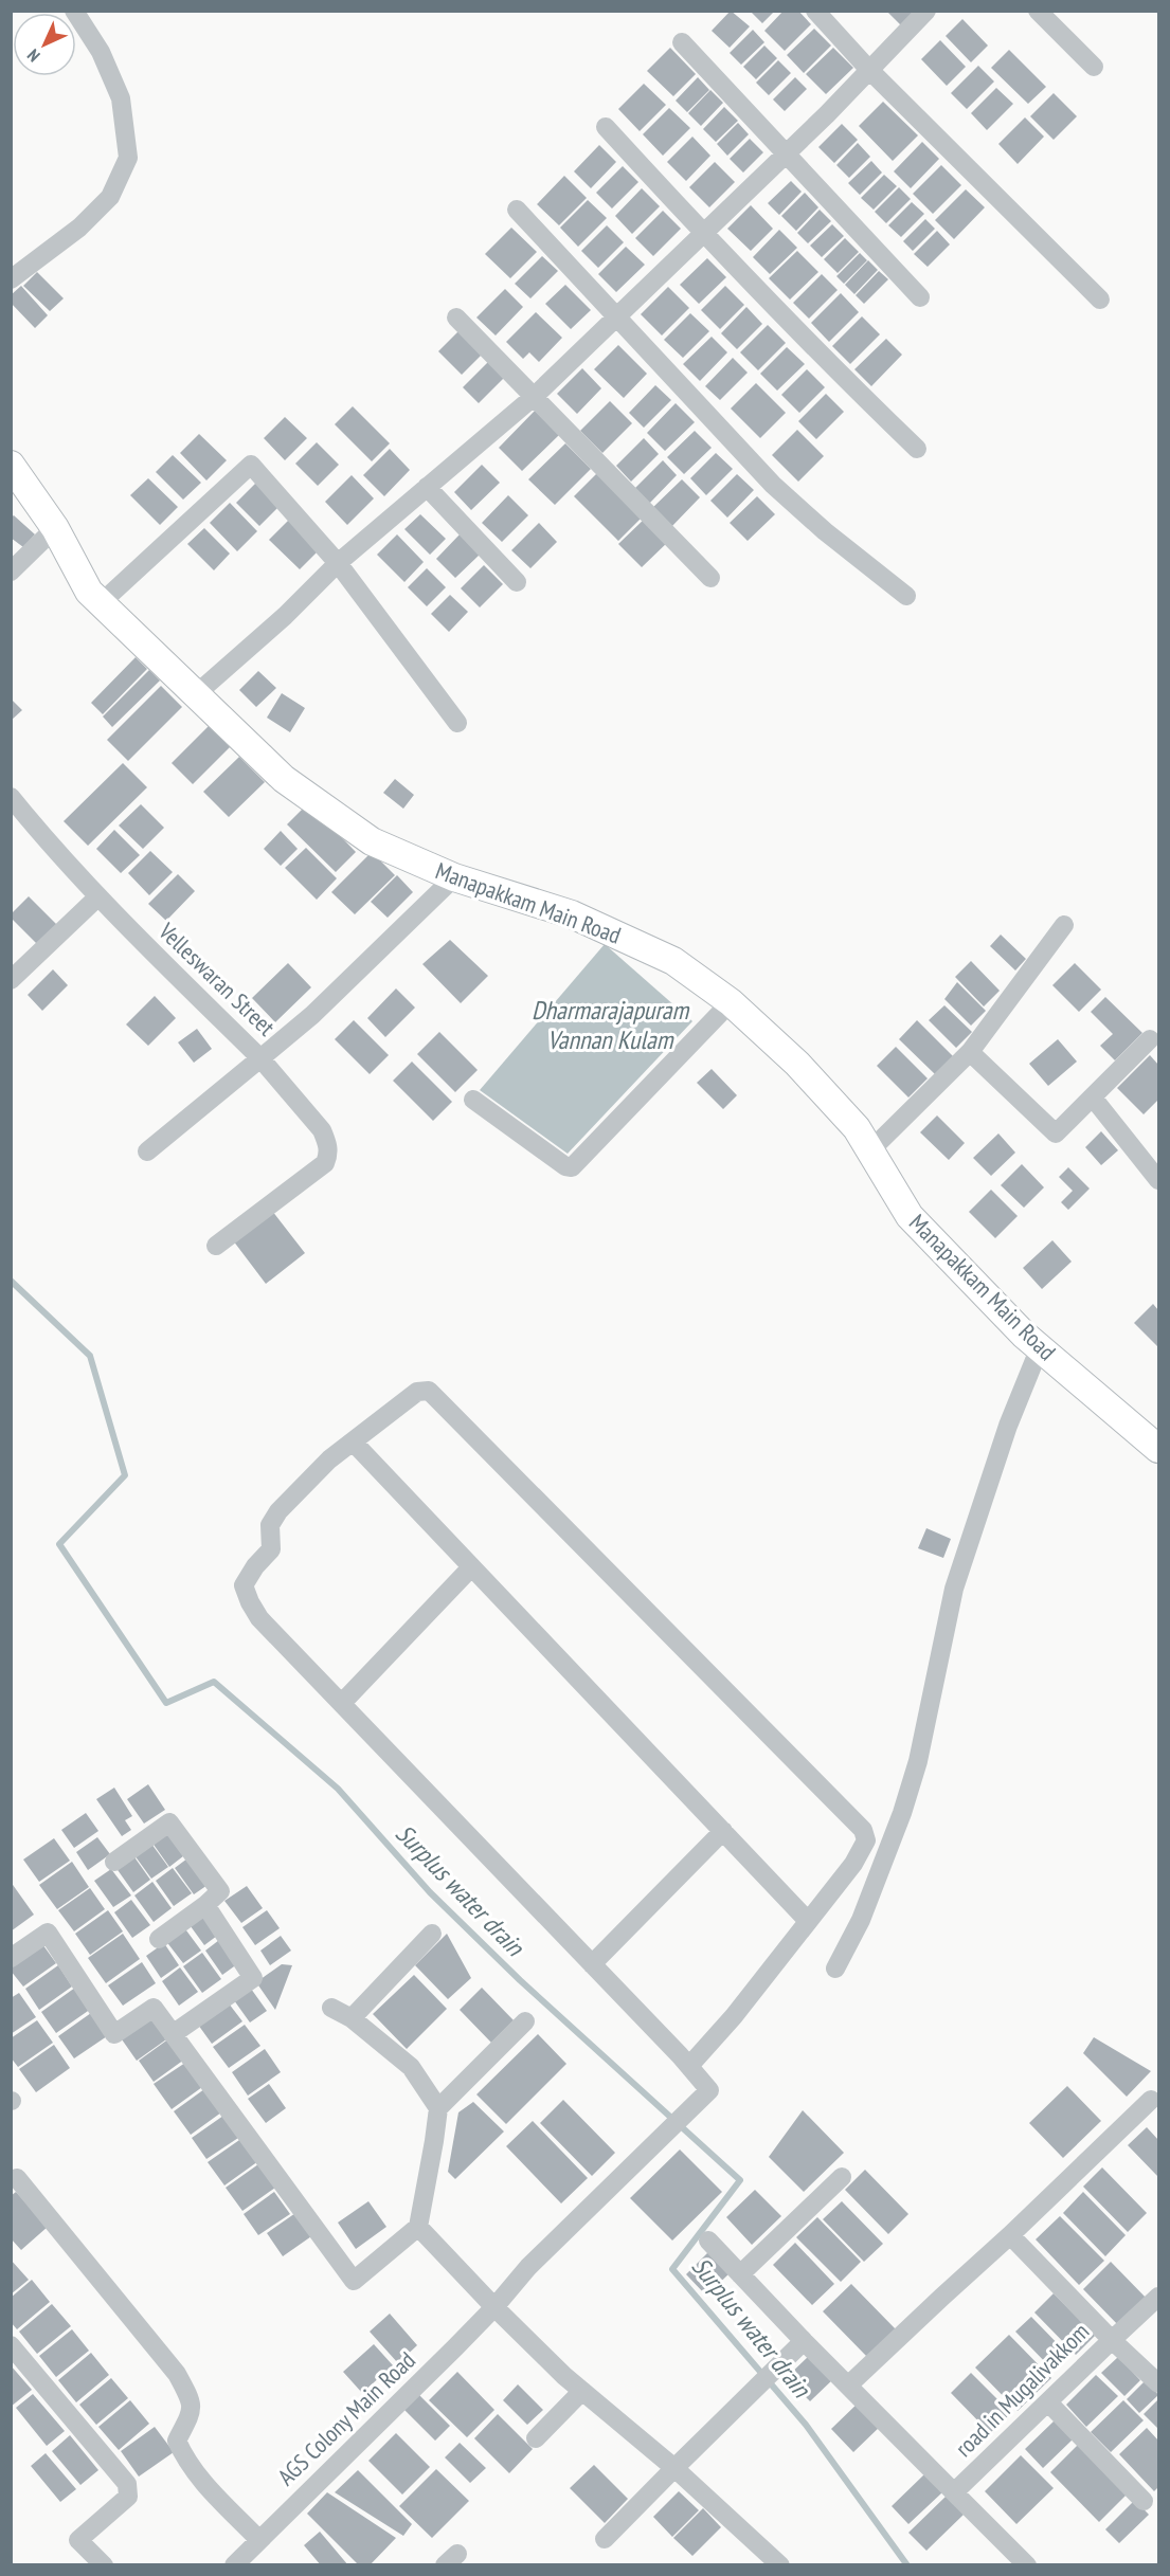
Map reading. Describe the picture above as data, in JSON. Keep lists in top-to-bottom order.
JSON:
{
  "streets": {
    "main road": ["Manapakkam Main Road"],
    "street": ["Velleswaran Street", "road in Mugalivakkom", "AGS Colony Main Road"]
  },
  "crossings": [
    ["Manapakkam Main Road", "Velleswaran Street"]
  ],
  "water": ["Dharmarajapuram Vannan Kulam", "Surplus water drain"],
  "north": "bottom left"
}
